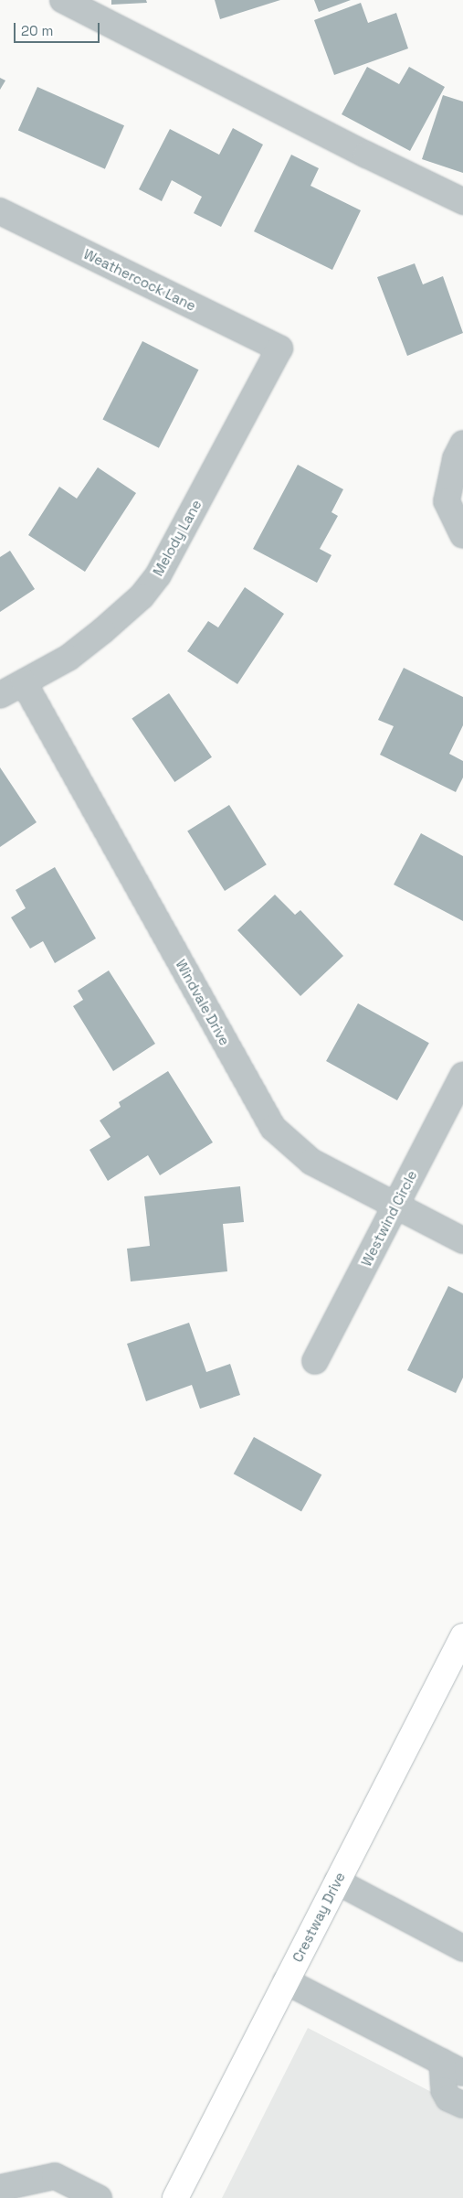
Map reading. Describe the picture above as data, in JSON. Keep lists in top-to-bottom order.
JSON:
{
  "streets": {
    "main road": ["Crestway Drive"],
    "street": [
      "Weathercock Lane",
      "Melody Lane",
      "Windvale Drive",
      "Westwind Circle"
    ]
  },
  "crossings": [
    ["Weathercock Lane", "Melody Lane"],
    ["Melody Lane", "Windvale Drive"],
    ["Windvale Drive", "Westwind Circle"]
  ],
  "scale_bar": "20 m"
}
